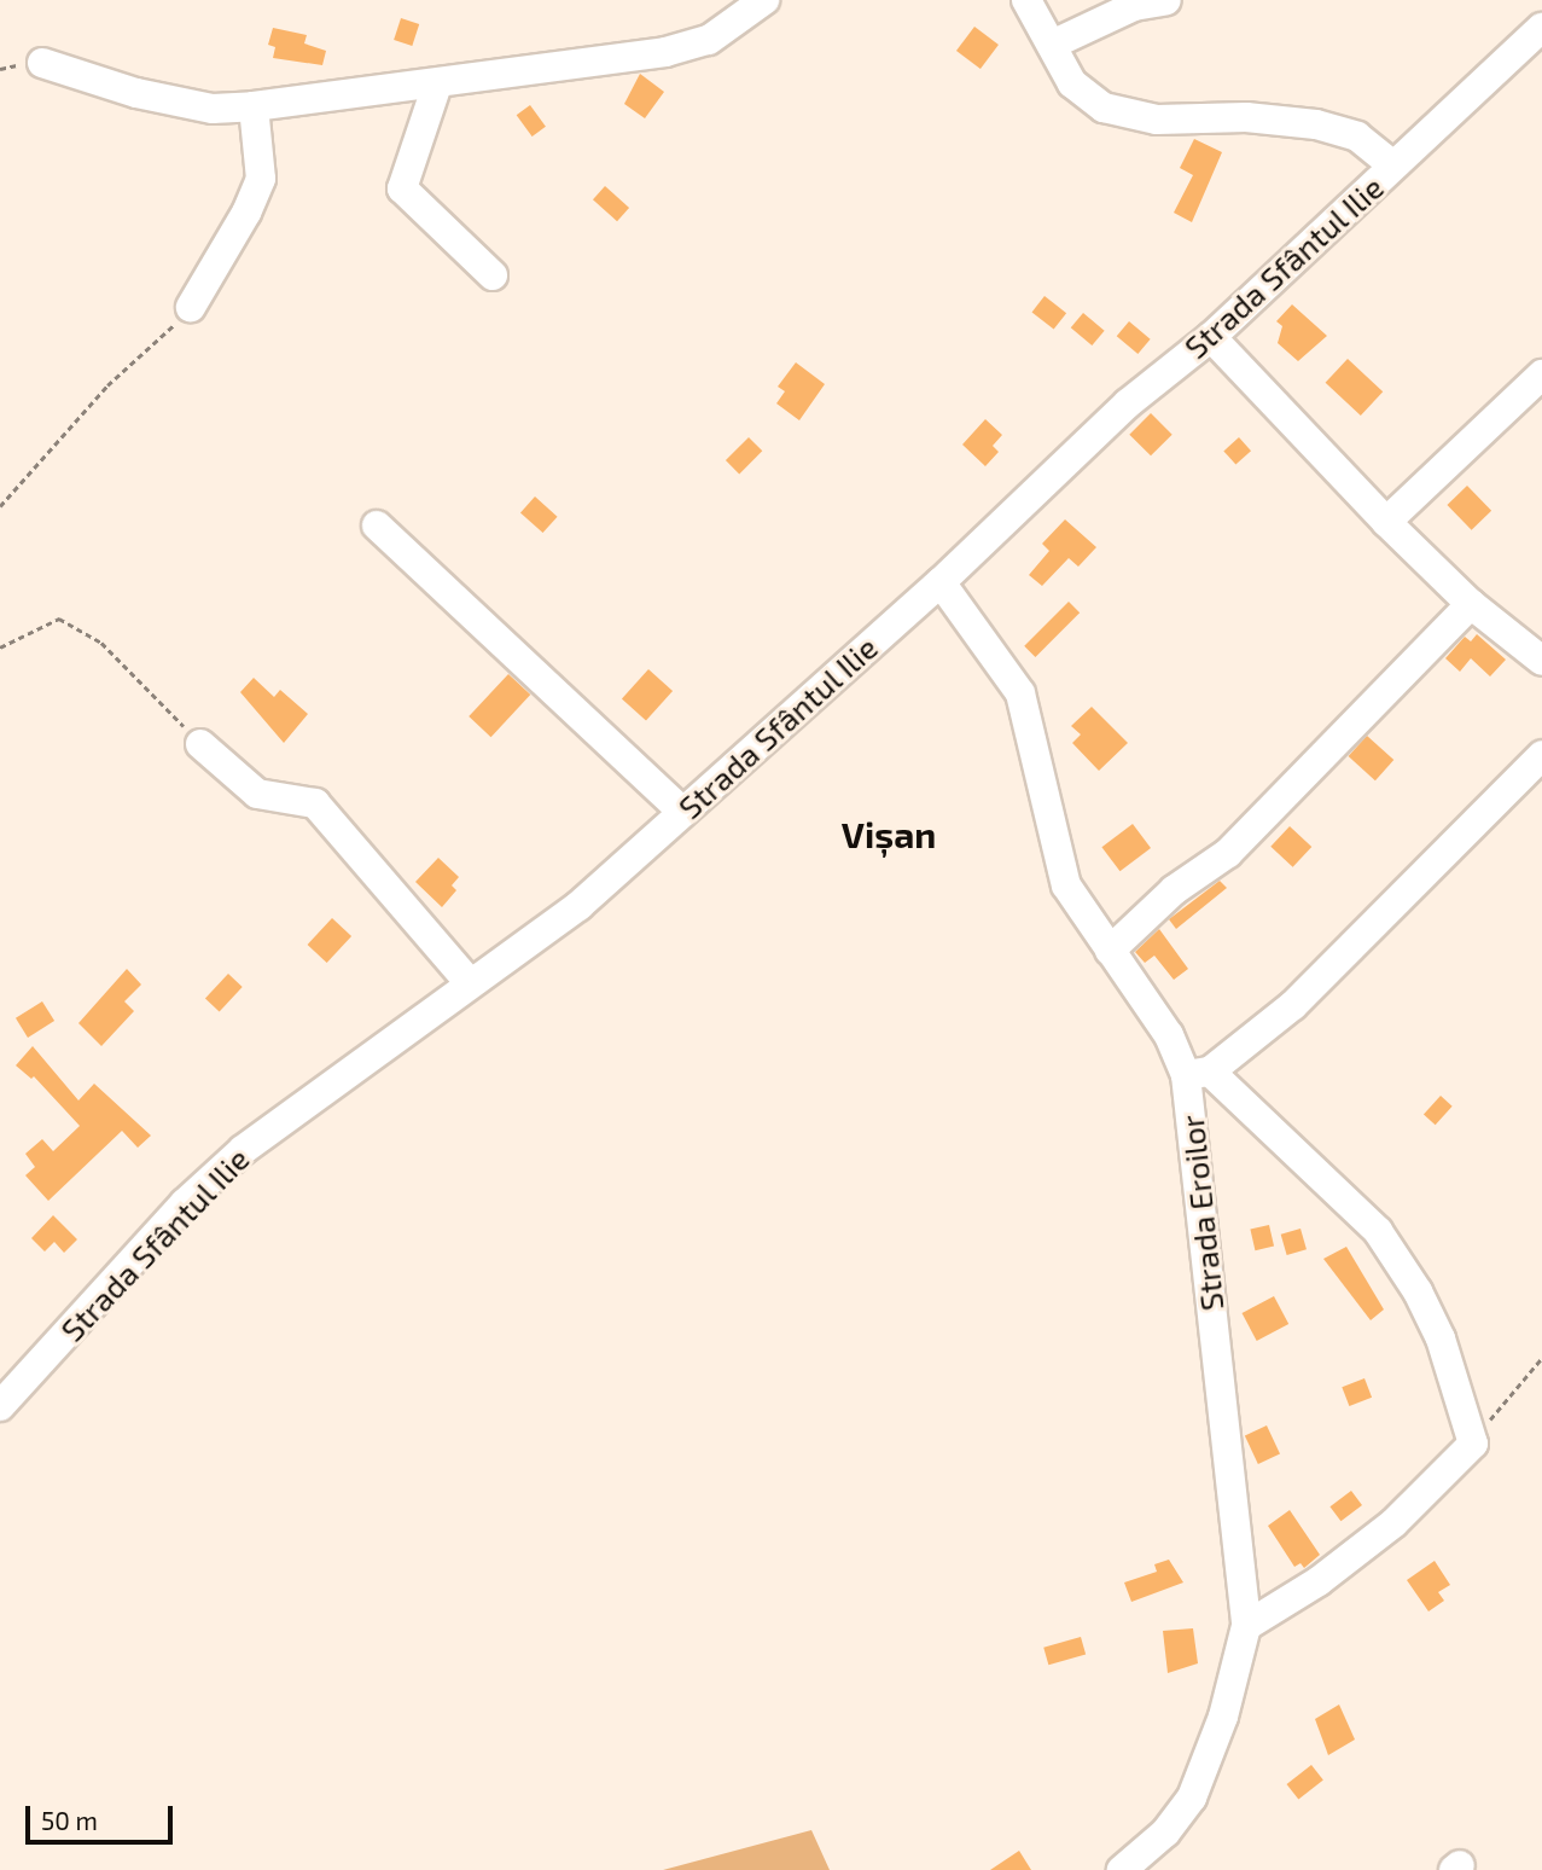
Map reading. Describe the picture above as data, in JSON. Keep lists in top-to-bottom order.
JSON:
{
  "streets": {
    "street": ["Strada Sfântul Ilie", "Strada Eroilor"]
  },
  "crossings": [
    ["Strada Sfântul Ilie", "Strada Eroilor"]
  ],
  "districts": ["Vișan"],
  "scale_bar": "50 m"
}
